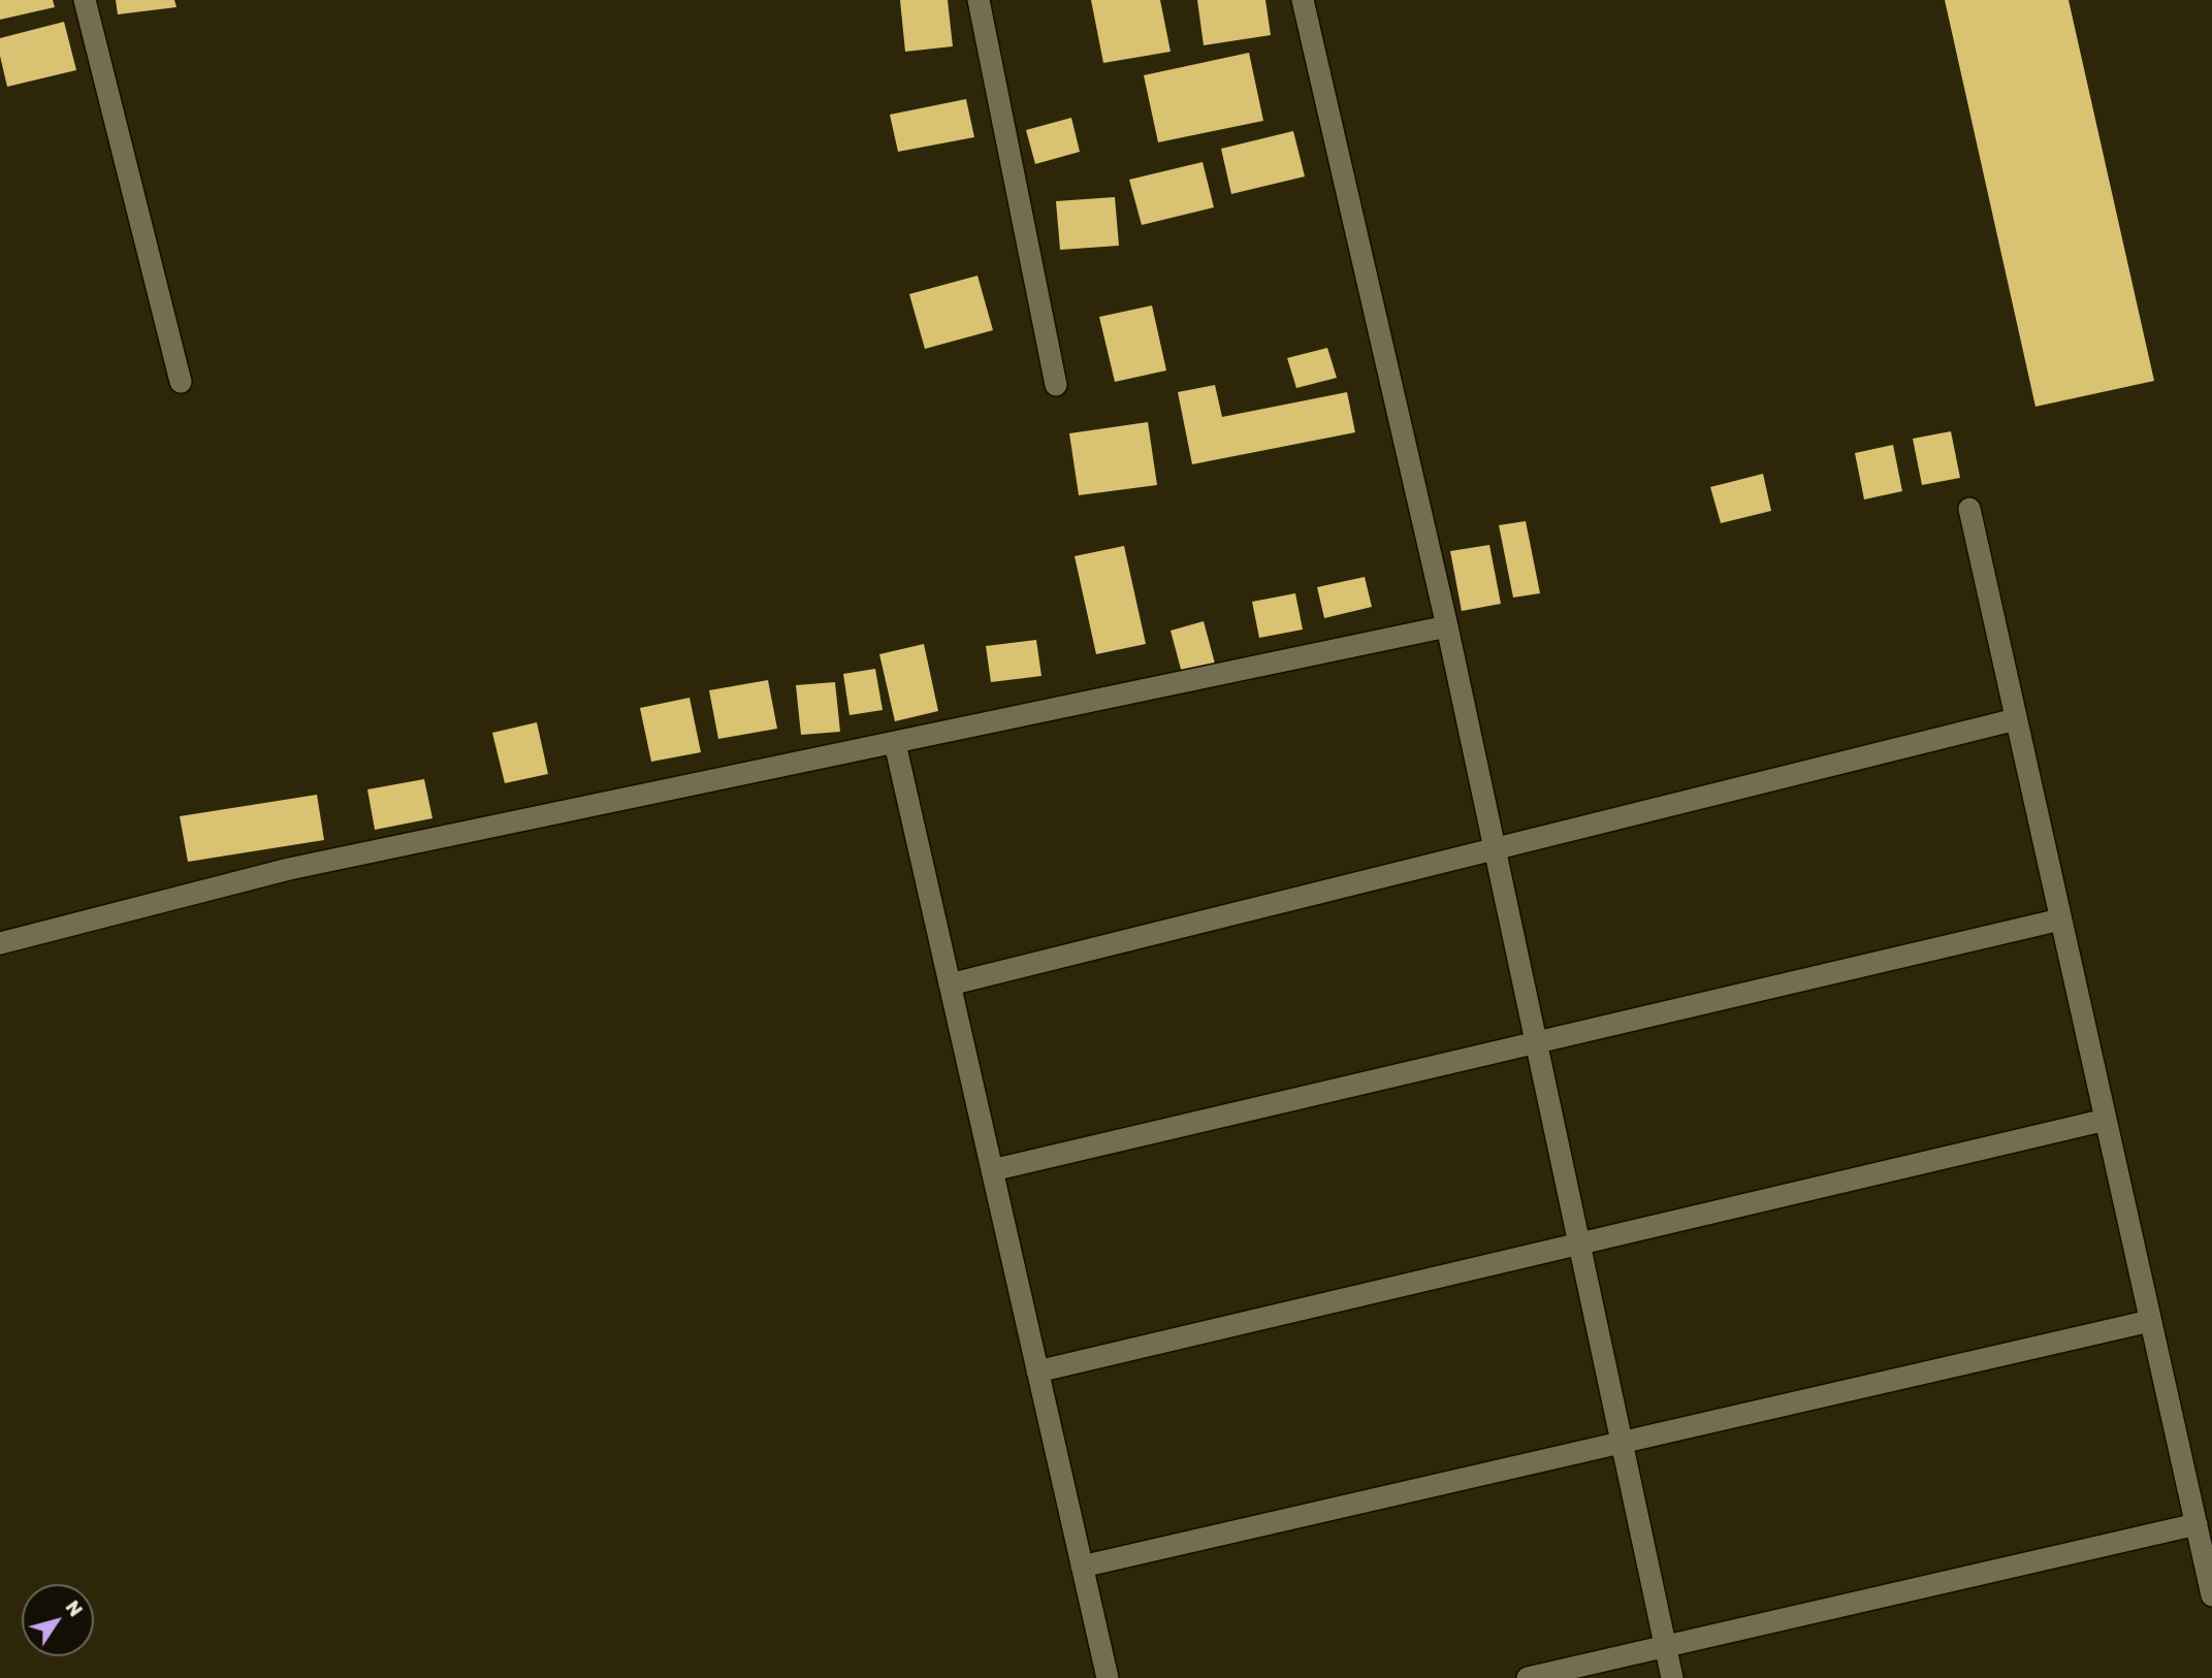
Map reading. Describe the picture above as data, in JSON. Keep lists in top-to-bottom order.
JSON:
{
  "north": "top right"
}
